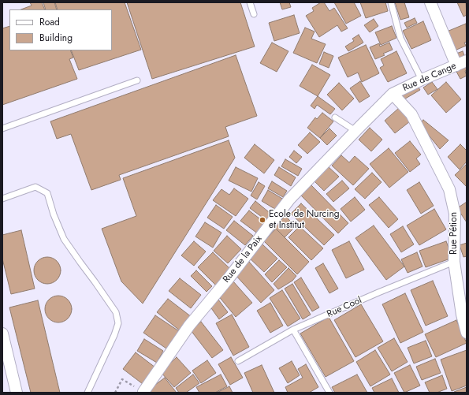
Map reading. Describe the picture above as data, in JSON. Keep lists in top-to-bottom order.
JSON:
{
  "streets": {
    "street": ["Rue de Cange", "Rue Pétion", "Rue de la Paix"],
    "lane": ["Rue Cool"]
  },
  "crossings": [
    ["Rue de Cange", "Rue Pétion"],
    ["Rue de Cange", "Rue de la Paix"],
    ["Rue Pétion", "Rue de la Paix"],
    ["Rue Pétion", "Rue Cool"]
  ],
  "places": ["Ecole de Nurcing et Institut"],
  "legend": ["Road", "Building"]
}
